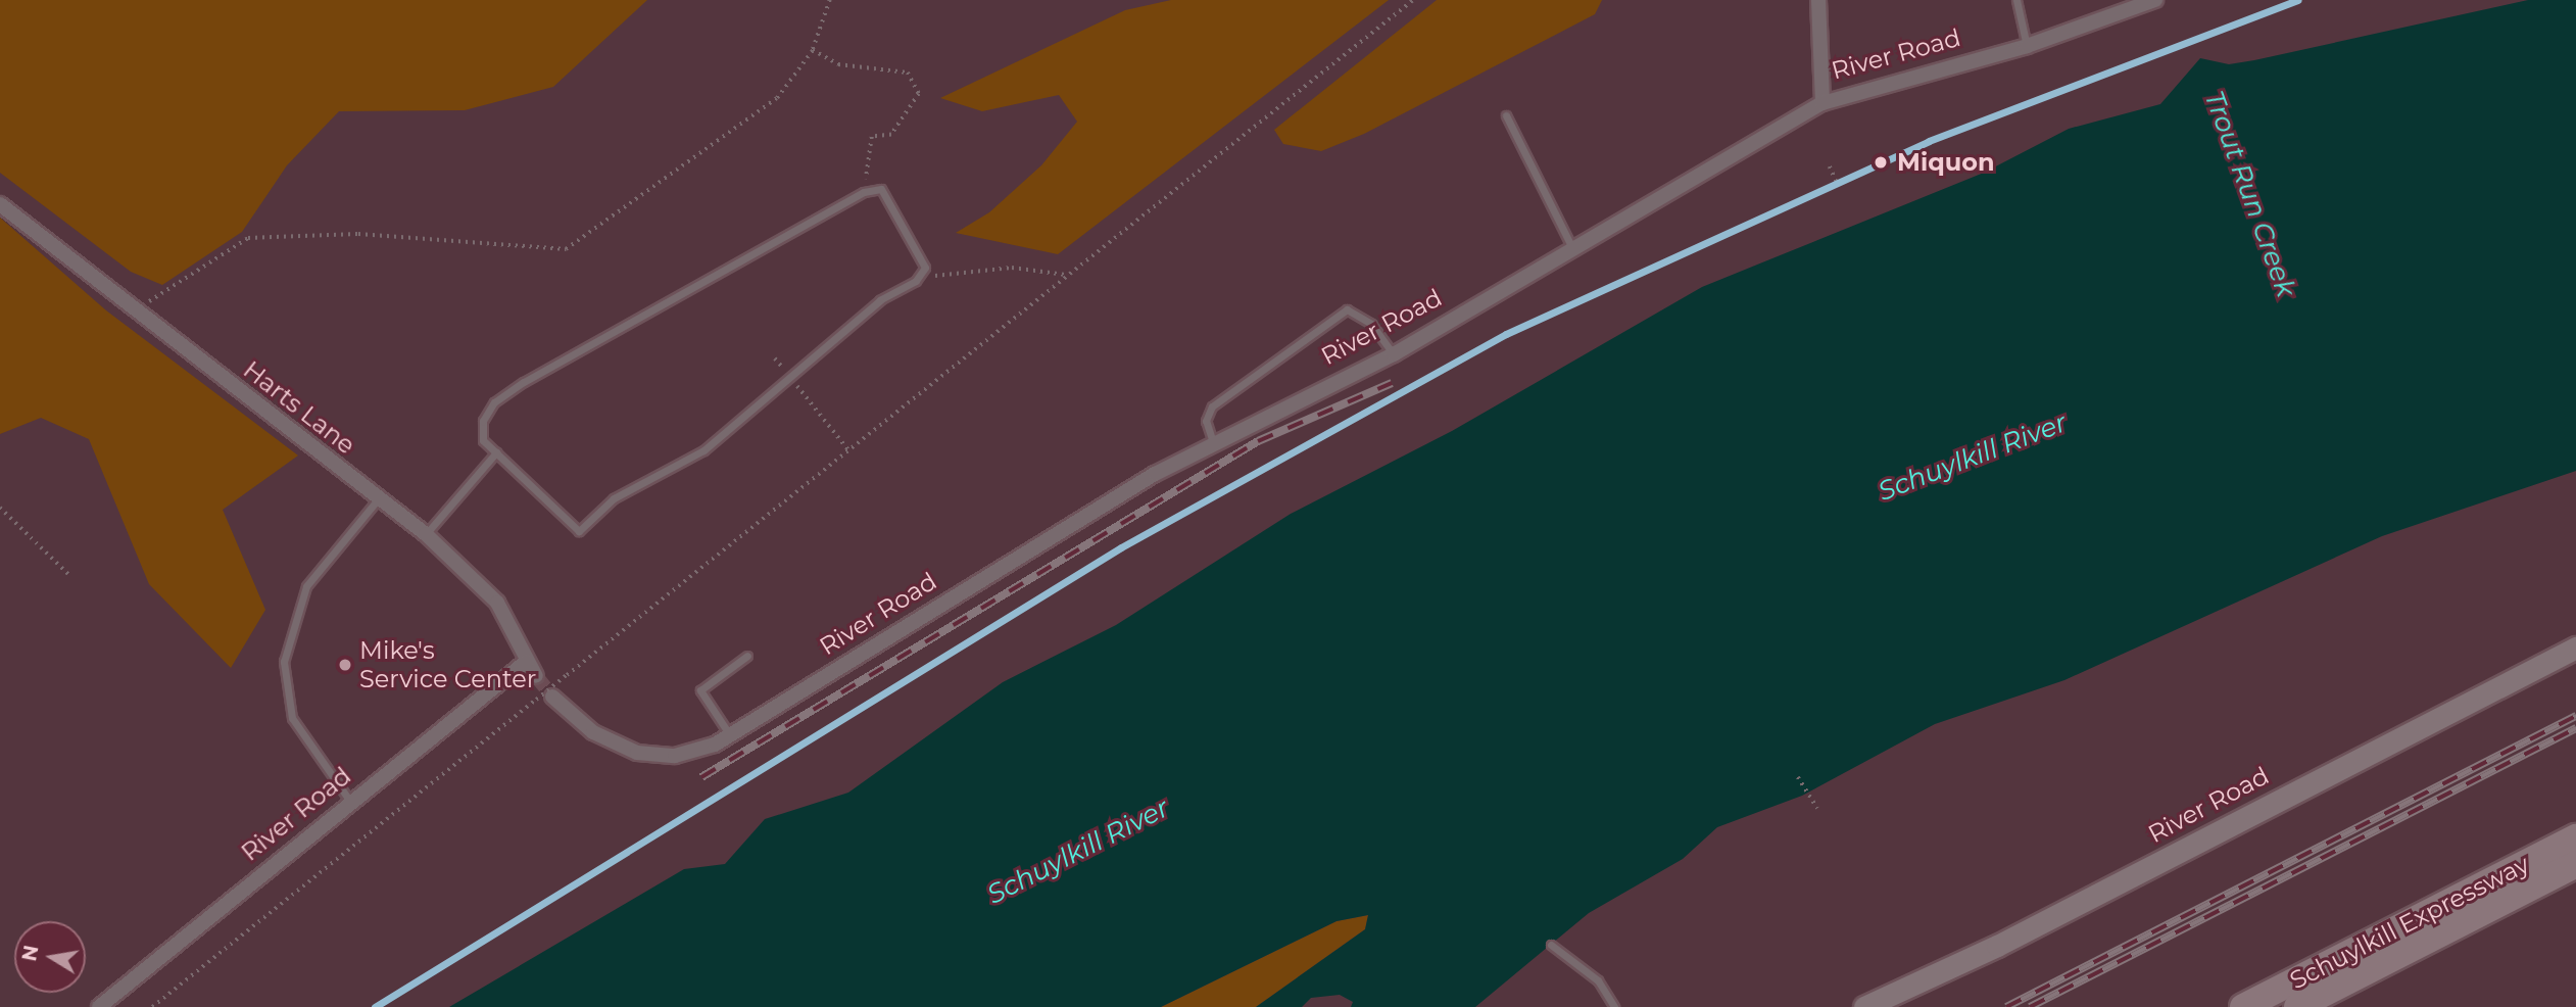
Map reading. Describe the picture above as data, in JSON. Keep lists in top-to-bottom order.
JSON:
{
  "streets": {
    "highway": ["Schuylkill Expressway"],
    "street": ["River Road", "Harts Lane"]
  },
  "crossings": [
    ["River Road", "Harts Lane"]
  ],
  "water": ["Trout Run Creek", "Schuylkill River"],
  "places": ["Miquon", "Mike's Service Center"],
  "north": "left"
}
